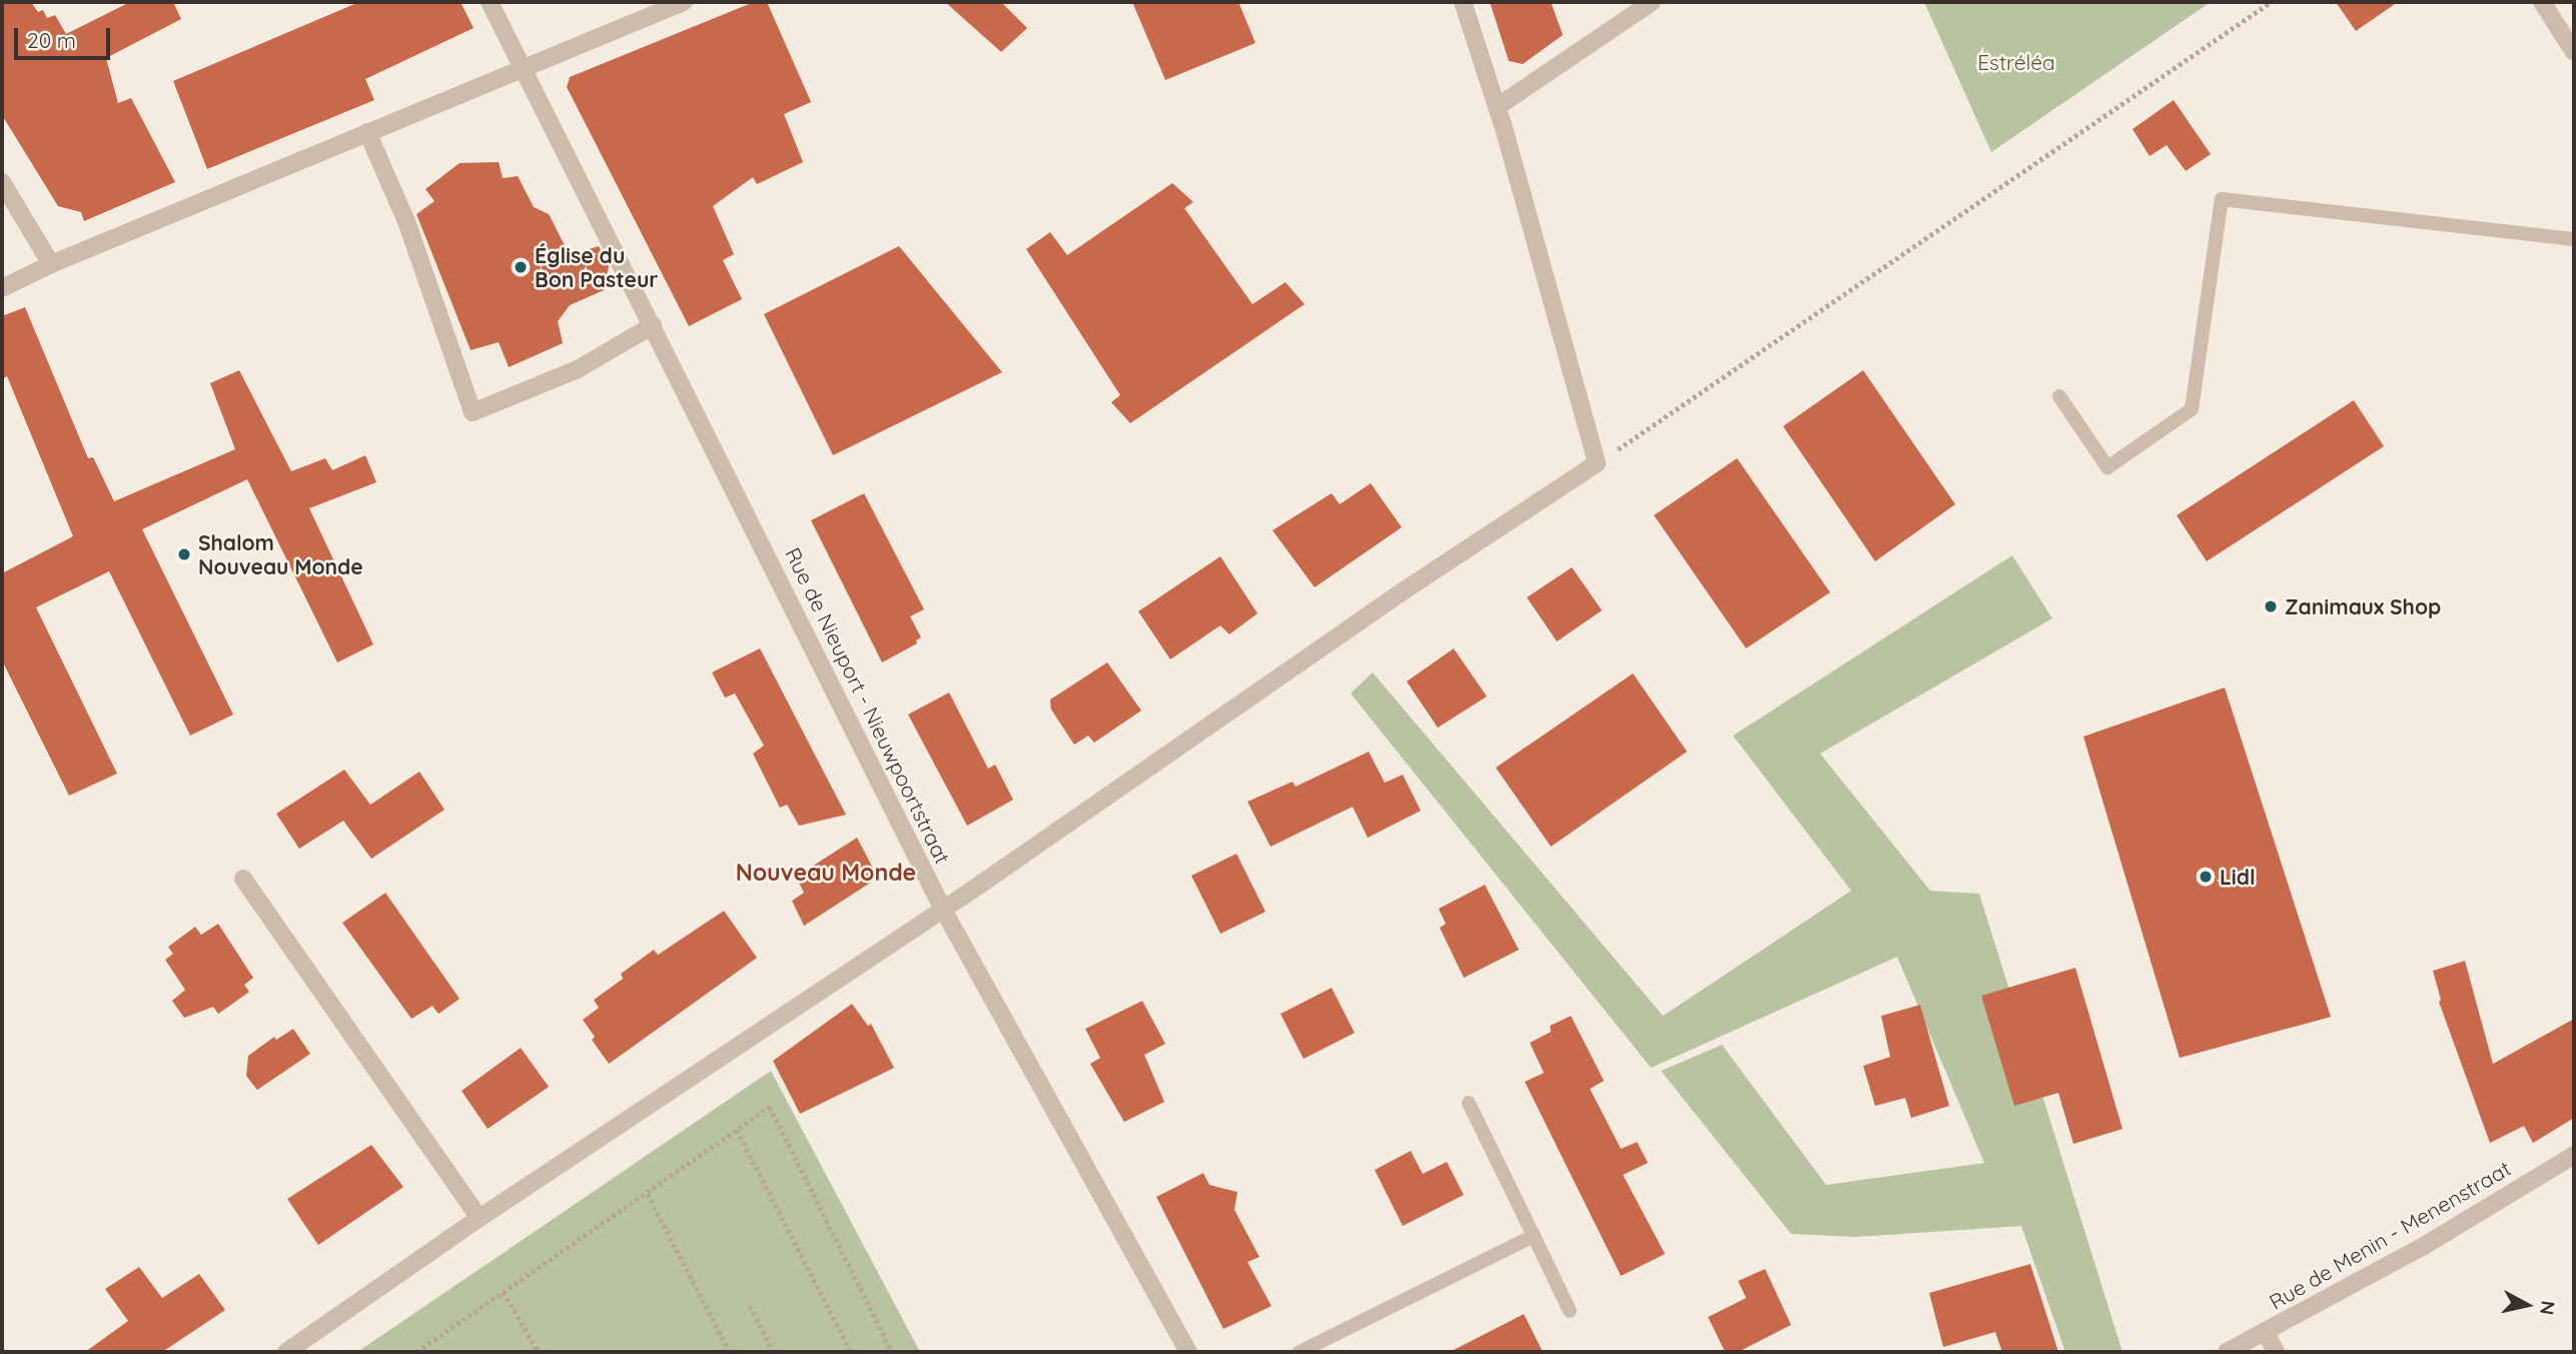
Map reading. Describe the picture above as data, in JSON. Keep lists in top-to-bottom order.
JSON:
{
  "streets": {
    "street": ["Rue de Nieuport - Nieuwpoortstraat", "Rue de Menin - Menenstraat"]
  },
  "districts": ["Nouveau Monde"],
  "parks": ["Estréléa"],
  "places": [
    "Église du Bon Pasteur",
    "Shalom Nouveau Monde",
    "Zanimaux Shop",
    "Lidl"
  ],
  "scale_bar": "20 m",
  "north": "right"
}
